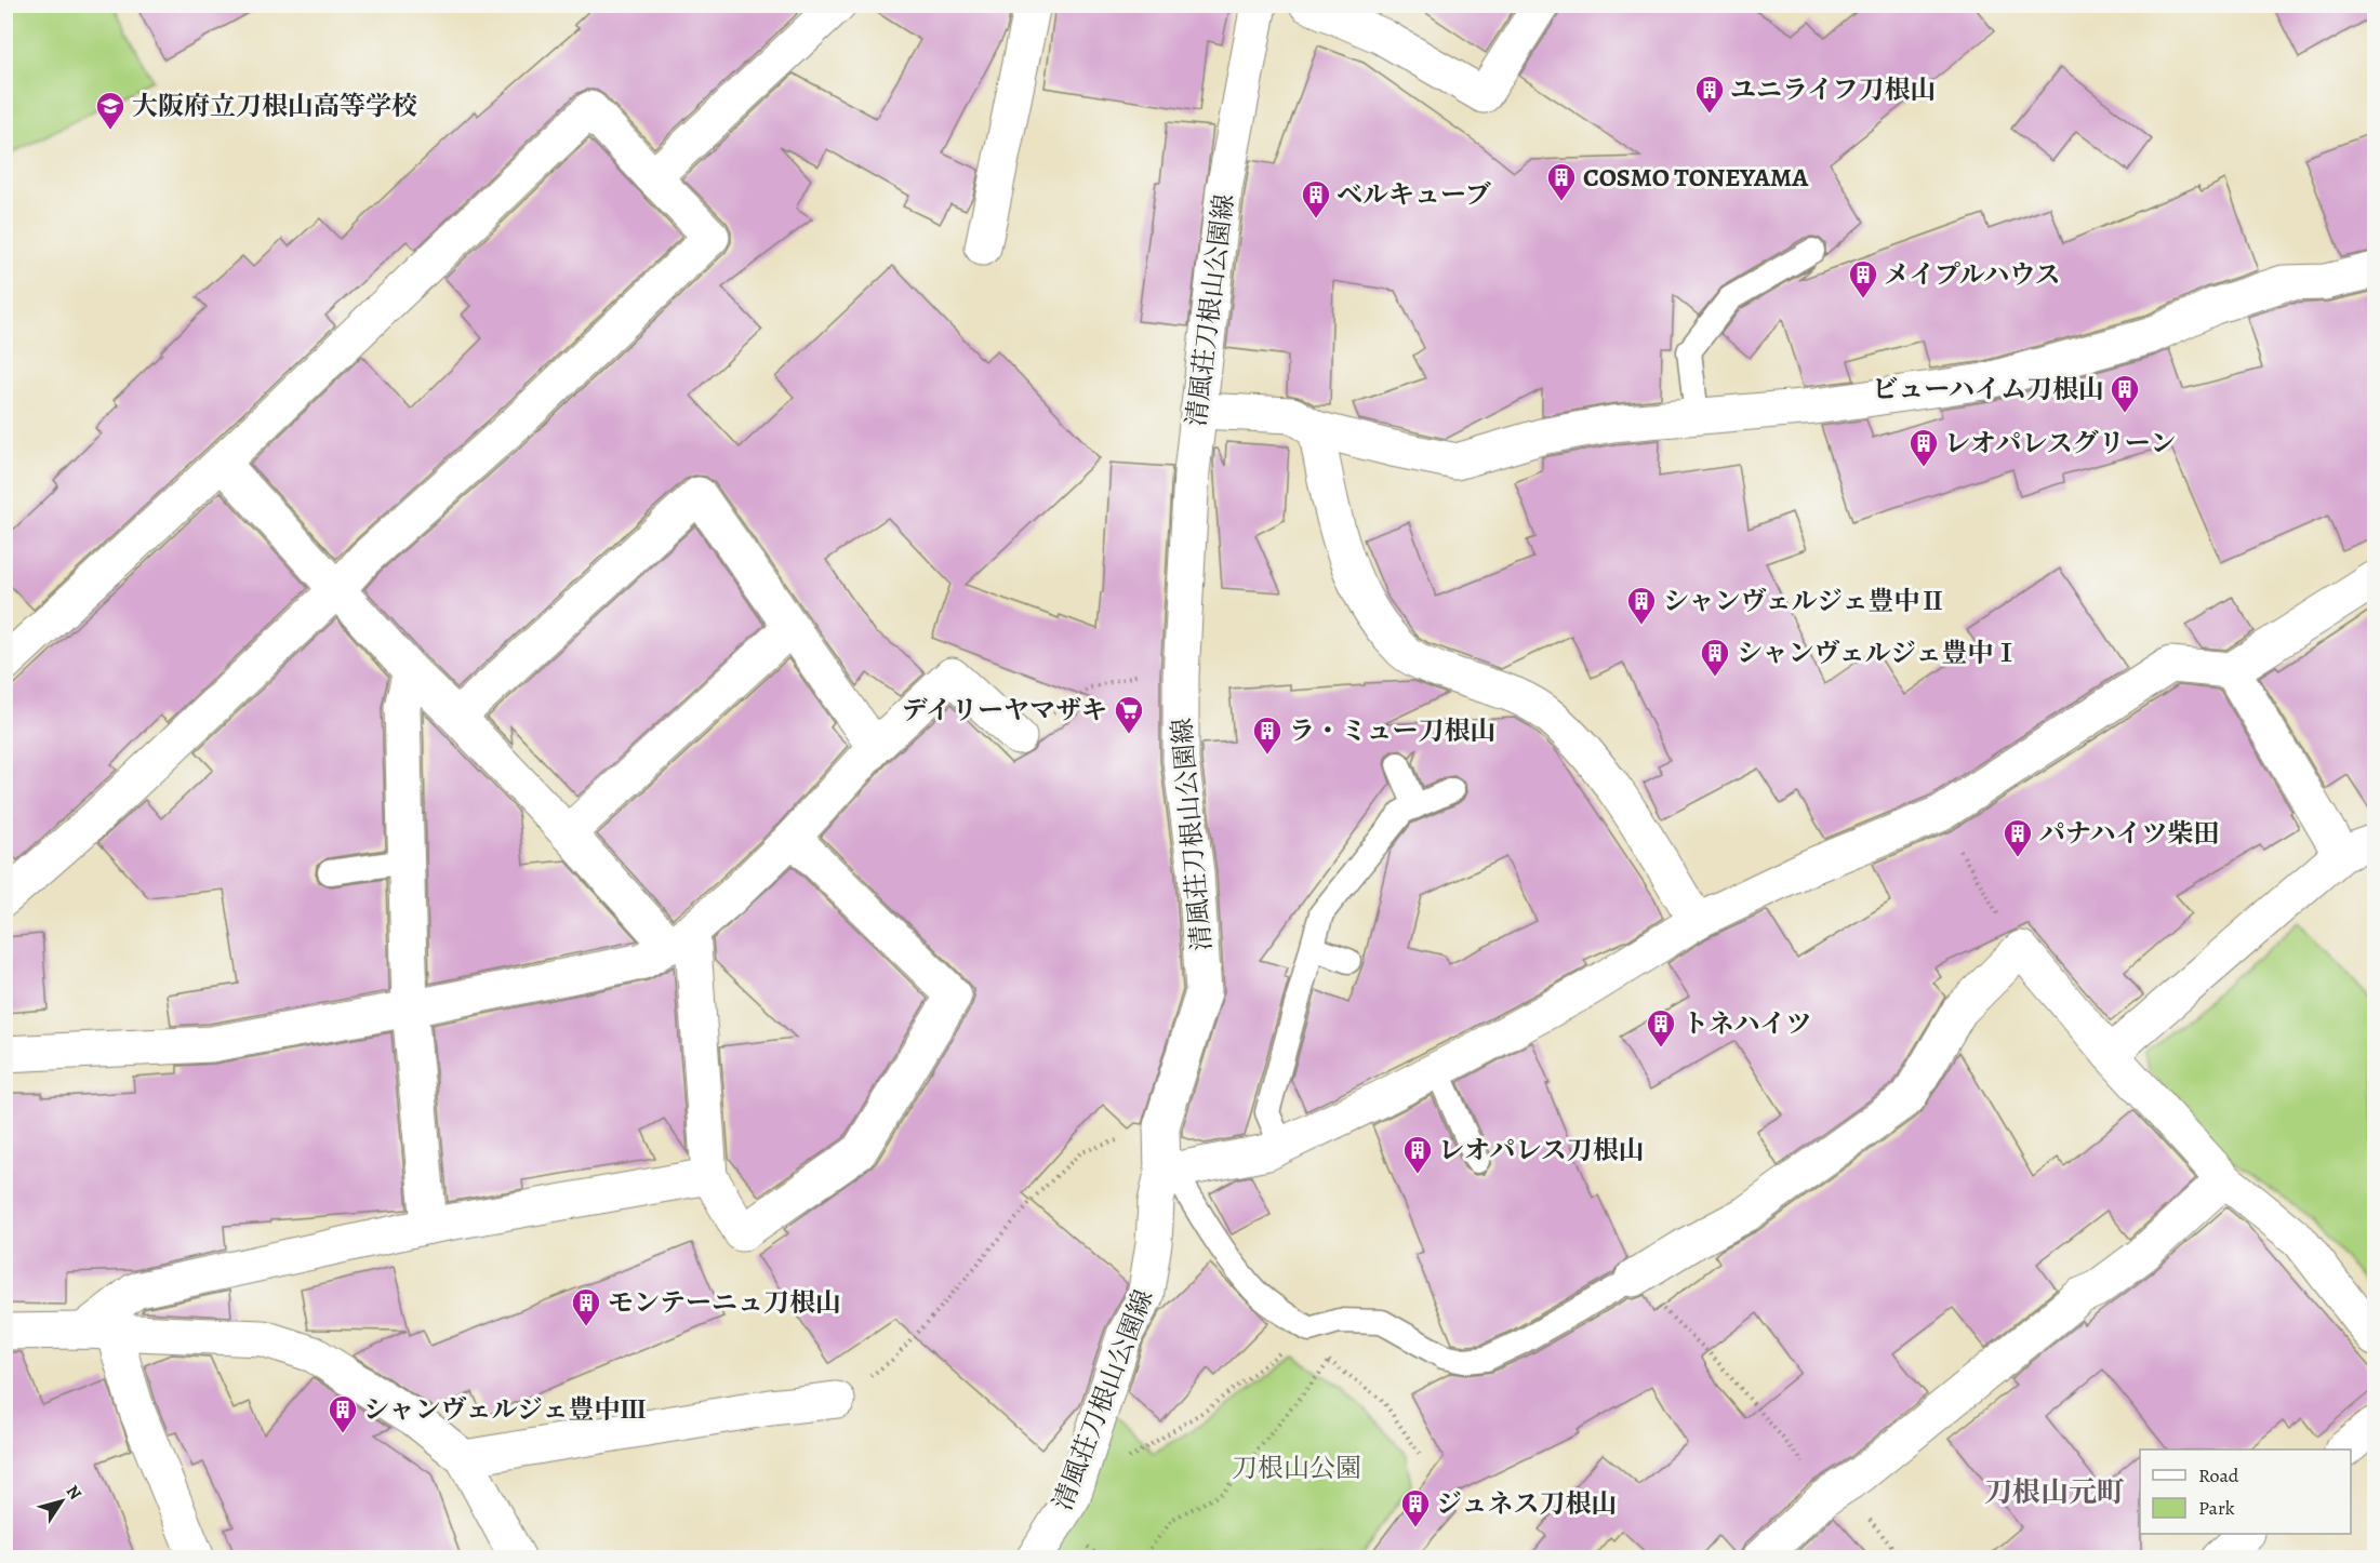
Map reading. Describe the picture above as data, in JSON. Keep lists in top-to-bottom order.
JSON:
{
  "streets": {
    "street": ["清風荘刀根山公園線"]
  },
  "districts": ["刀根山元町"],
  "parks": ["刀根山公園"],
  "places": {
    "building": [
      "ユニライフ刀根山",
      "COSMO TONEYAMA",
      "ベルキューブ",
      "メイプルハウス",
      "ビューハイム刀根山",
      "レオパレスグリーン",
      "シャンヴェルジェ豊中Ⅱ",
      "シャンヴェルジェ豊中Ⅰ",
      "ラ・ミュー刀根山",
      "パナハイツ柴田",
      "トネハイツ",
      "レオパレス刀根山",
      "モンテーニュ刀根山",
      "シャンヴェルジェ豊中Ⅲ",
      "ジュネス刀根山"
    ],
    "school or university": ["大阪府立刀根山高等学校"],
    "supermarket": ["デイリーヤマザキ"]
  },
  "legend": ["Road", "Park"],
  "north": "top right"
}
